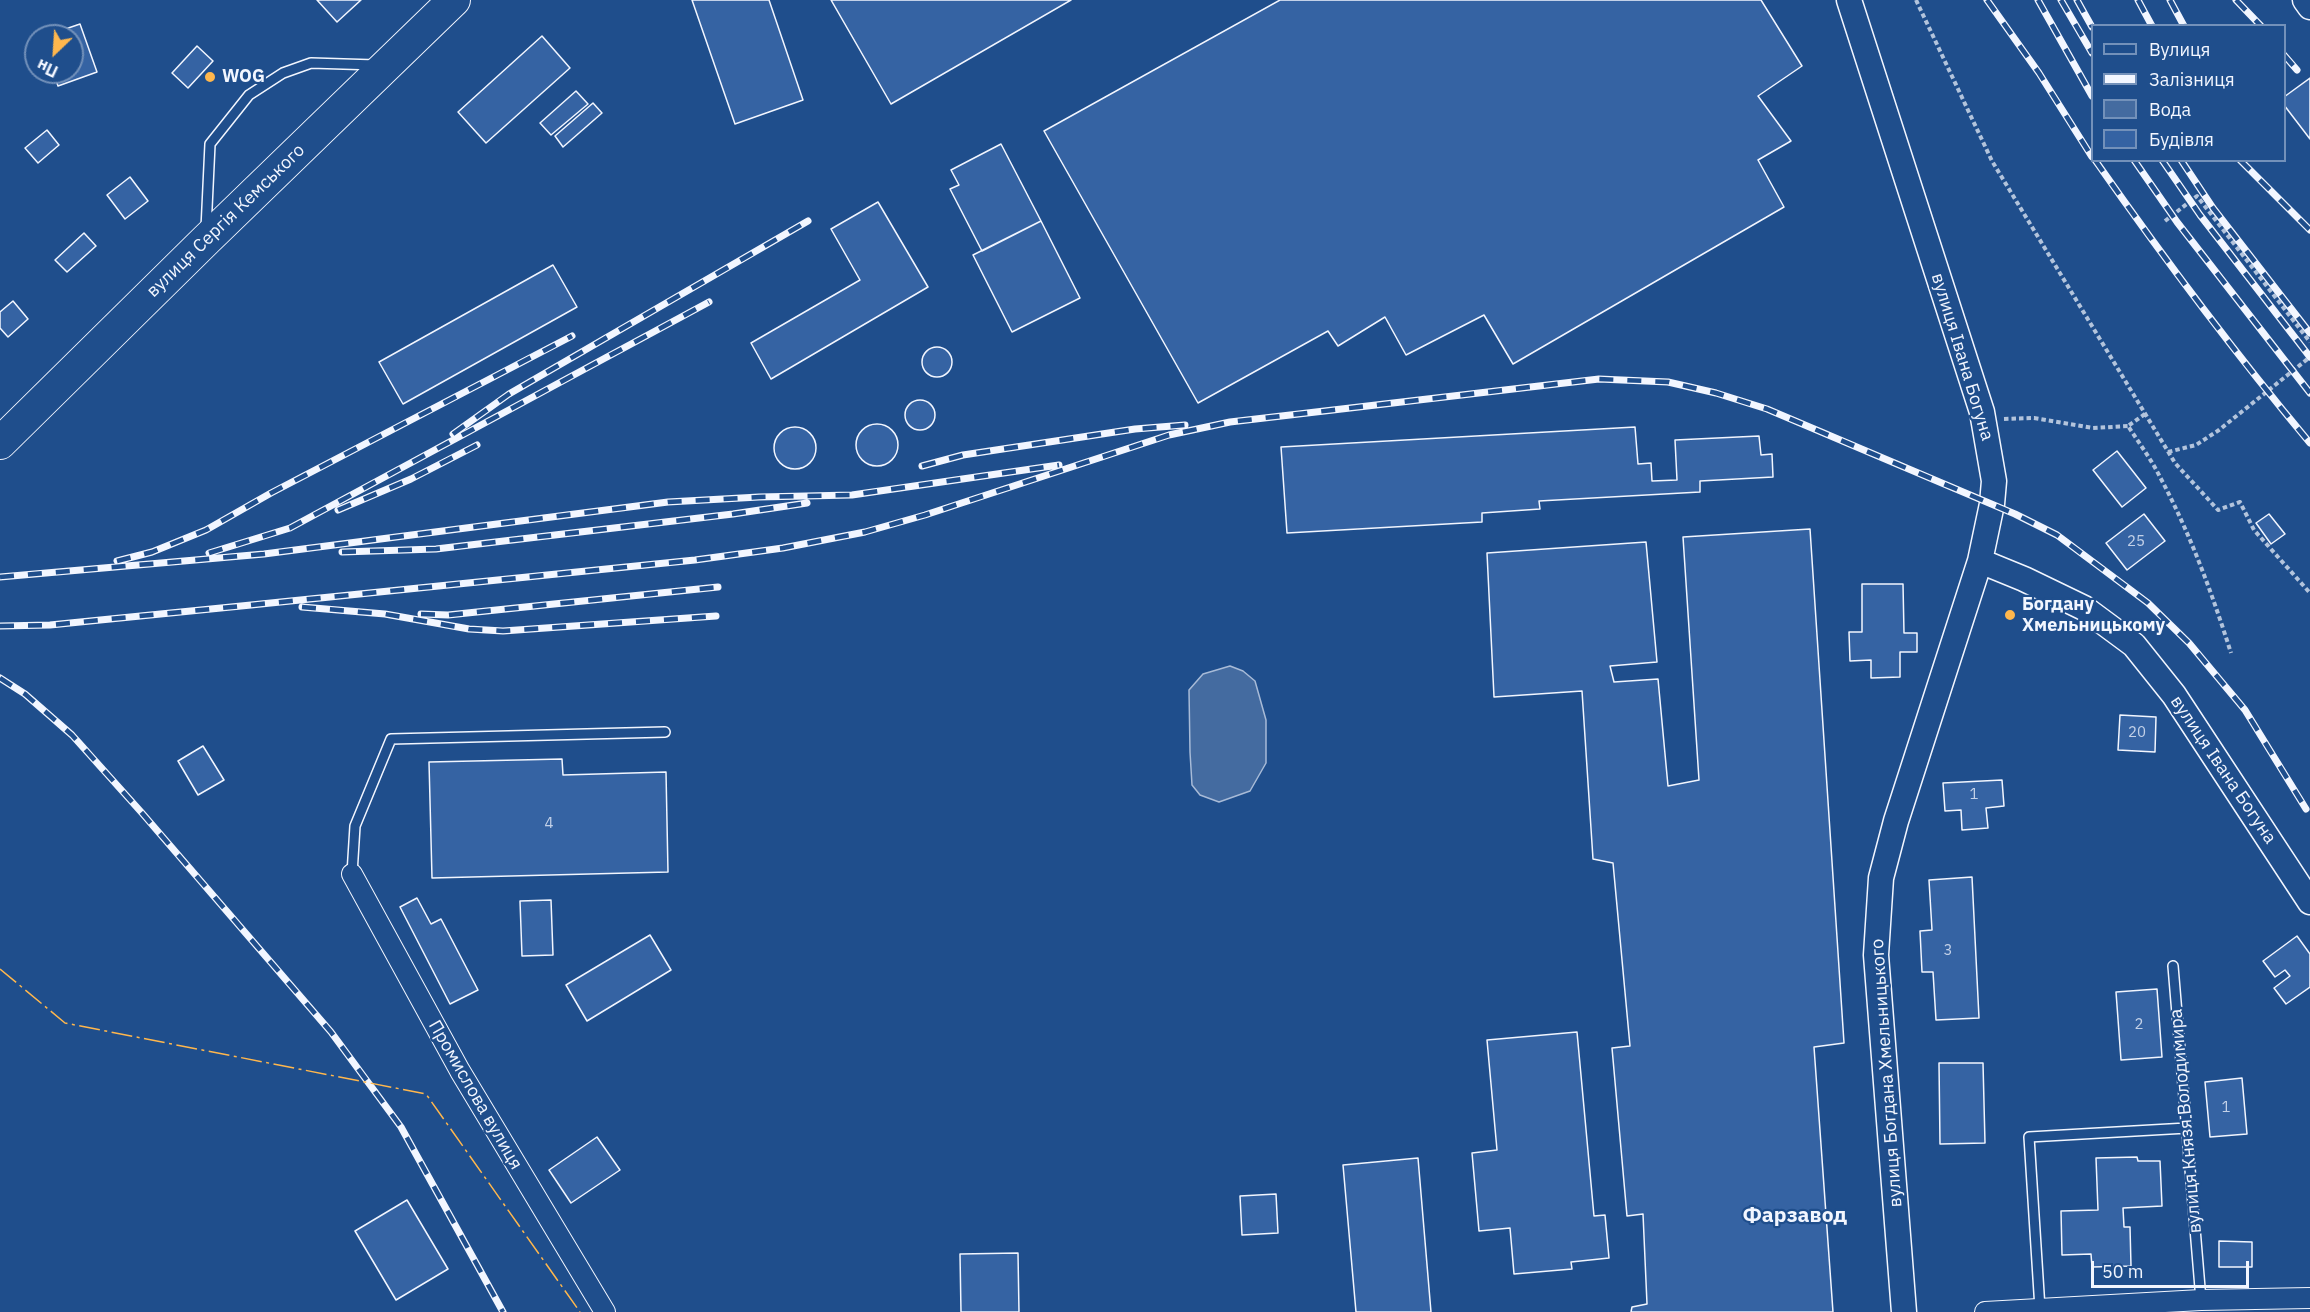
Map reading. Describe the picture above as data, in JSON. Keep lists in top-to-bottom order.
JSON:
{
  "streets": {
    "highway": ["вулиця Сергія Кемського"],
    "street": ["вулиця Івана Богуна", "вулиця Богдана Хмельницького", "Промислова вулиця"],
    "lane": ["вулиця Князя Володимира"]
  },
  "crossings": [
    ["вулиця Івана Богуна", "вулиця Богдана Хмельницького"]
  ],
  "districts": ["Фарзавод"],
  "places": ["WOG", "Богдану Хмельницькому"],
  "house_numbers": [
    "25",
    "20",
    "1",
    "4",
    "3",
    "2",
    "1"
  ],
  "legend": [
    "Вулиця",
    "Залізниця",
    "Вода",
    "Будівля"
  ],
  "scale_bar": "50 m",
  "north": "bottom left"
}
